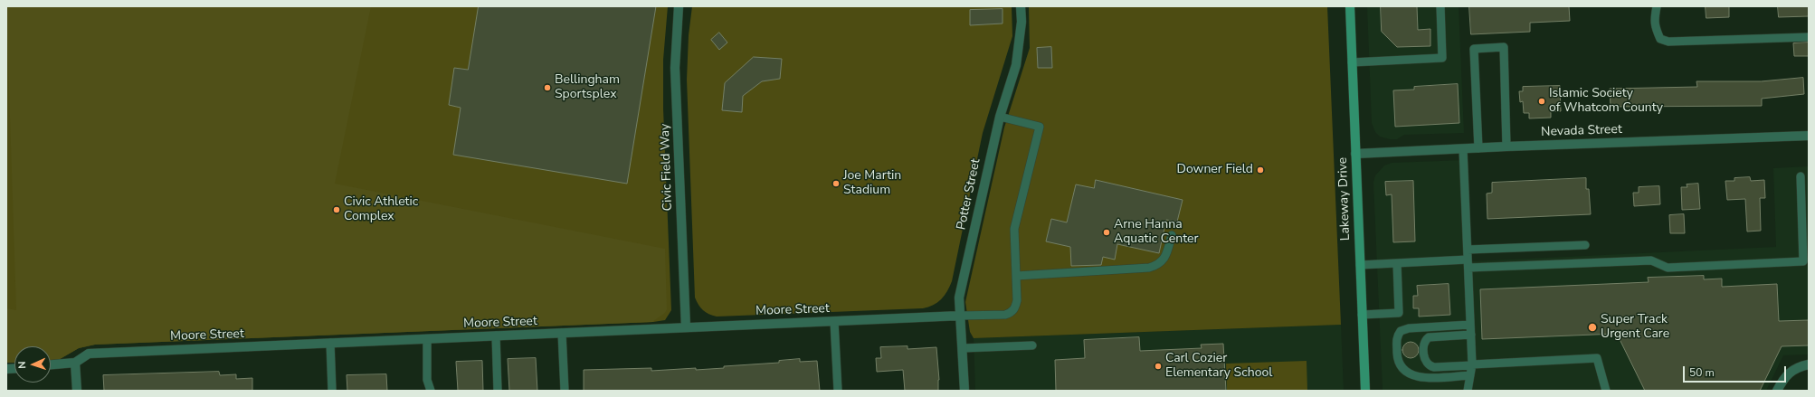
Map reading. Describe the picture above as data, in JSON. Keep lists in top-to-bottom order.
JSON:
{
  "streets": {
    "main road": ["Lakeway Drive"],
    "street": [
      "Nevada Street",
      "Civic Field Way",
      "Potter Street",
      "Moore Street"
    ]
  },
  "crossings": [
    ["Nevada Street", "Lakeway Drive"],
    ["Civic Field Way", "Moore Street"],
    ["Potter Street", "Moore Street"]
  ],
  "places": [
    "Bellingham Sportsplex",
    "Islamic Society of Whatcom County",
    "Downer Field",
    "Joe Martin Stadium",
    "Civic Athletic Complex",
    "Arne Hanna Aquatic Center",
    "Super Track Urgent Care",
    "Carl Cozier Elementary School"
  ],
  "scale_bar": "50 m",
  "north": "left"
}
